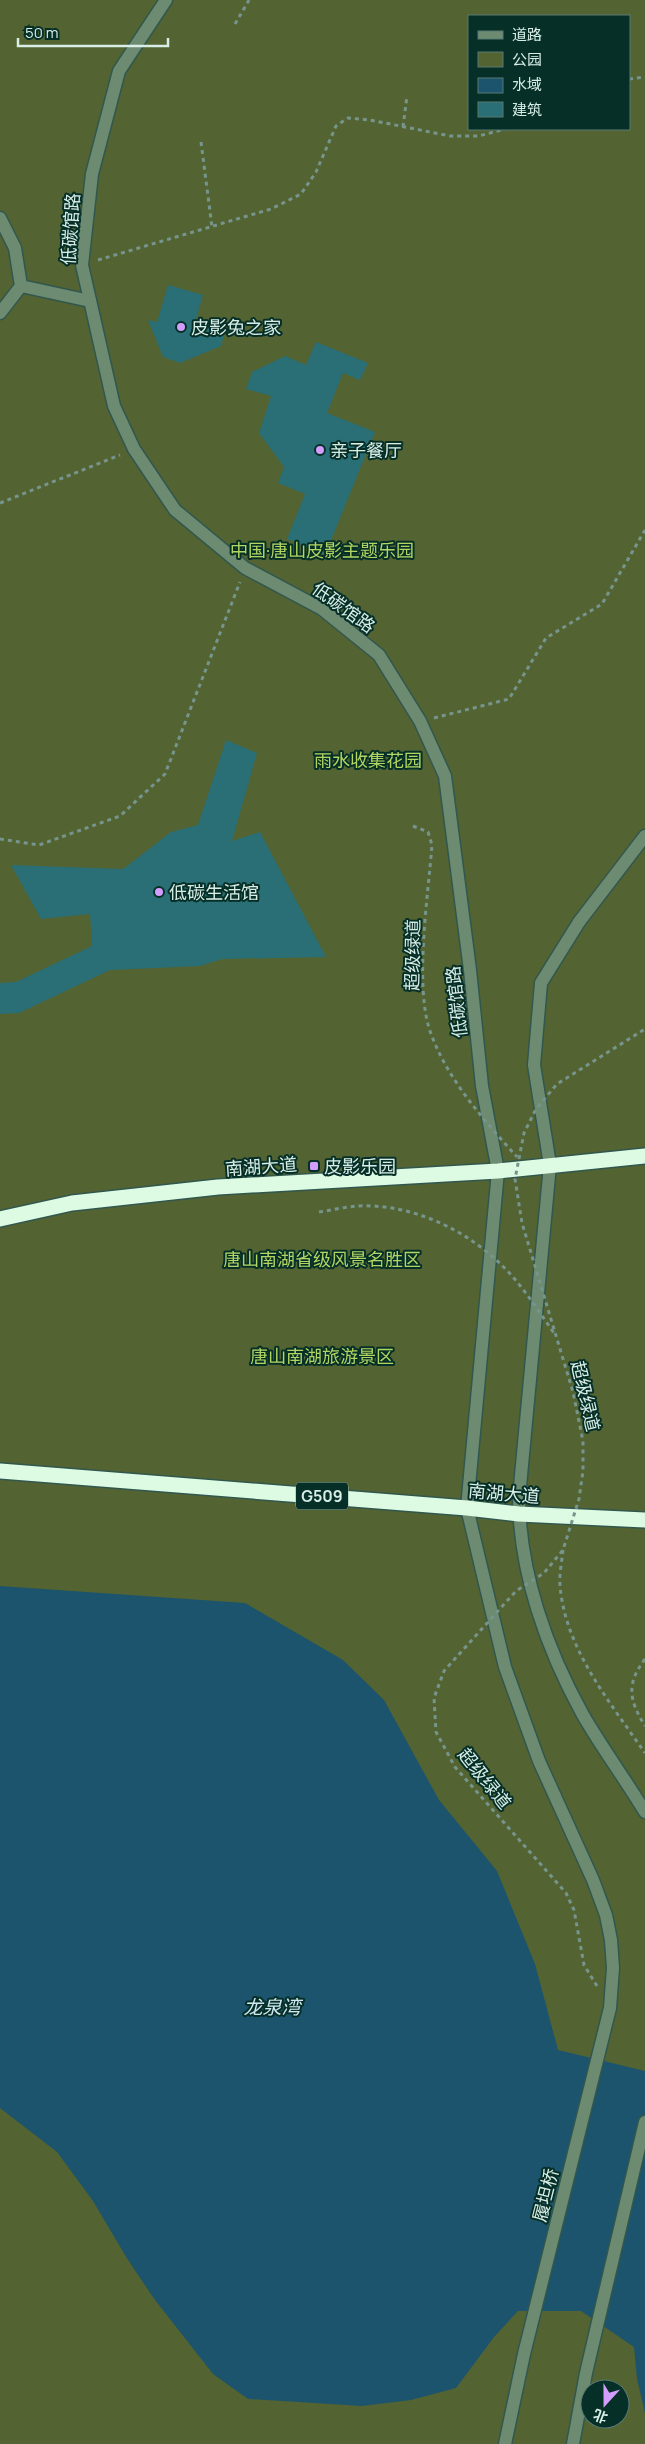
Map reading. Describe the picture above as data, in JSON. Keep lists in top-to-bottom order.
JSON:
{
  "streets": {
    "highway": ["南湖大道", "G509"],
    "street": ["低碳馆路", "履坦桥"],
    "path": ["超级绿道"]
  },
  "crossings": [
    ["低碳馆路", "南湖大道"],
    ["低碳馆路", "履坦桥"],
    ["南湖大道", "履坦桥"]
  ],
  "water": ["龙泉湾"],
  "parks": [
    "中国·唐山皮影主题乐园",
    "雨水收集花园",
    "唐山南湖省级风景名胜区",
    "唐山南湖旅游景区"
  ],
  "places": {
    "other": ["皮影兔之家", "亲子餐厅", "低碳生活馆"],
    "transit": ["皮影乐园"]
  },
  "legend": [
    "道路",
    "公园",
    "水域",
    "建筑"
  ],
  "scale_bar": "50 m",
  "north": "bottom"
}
